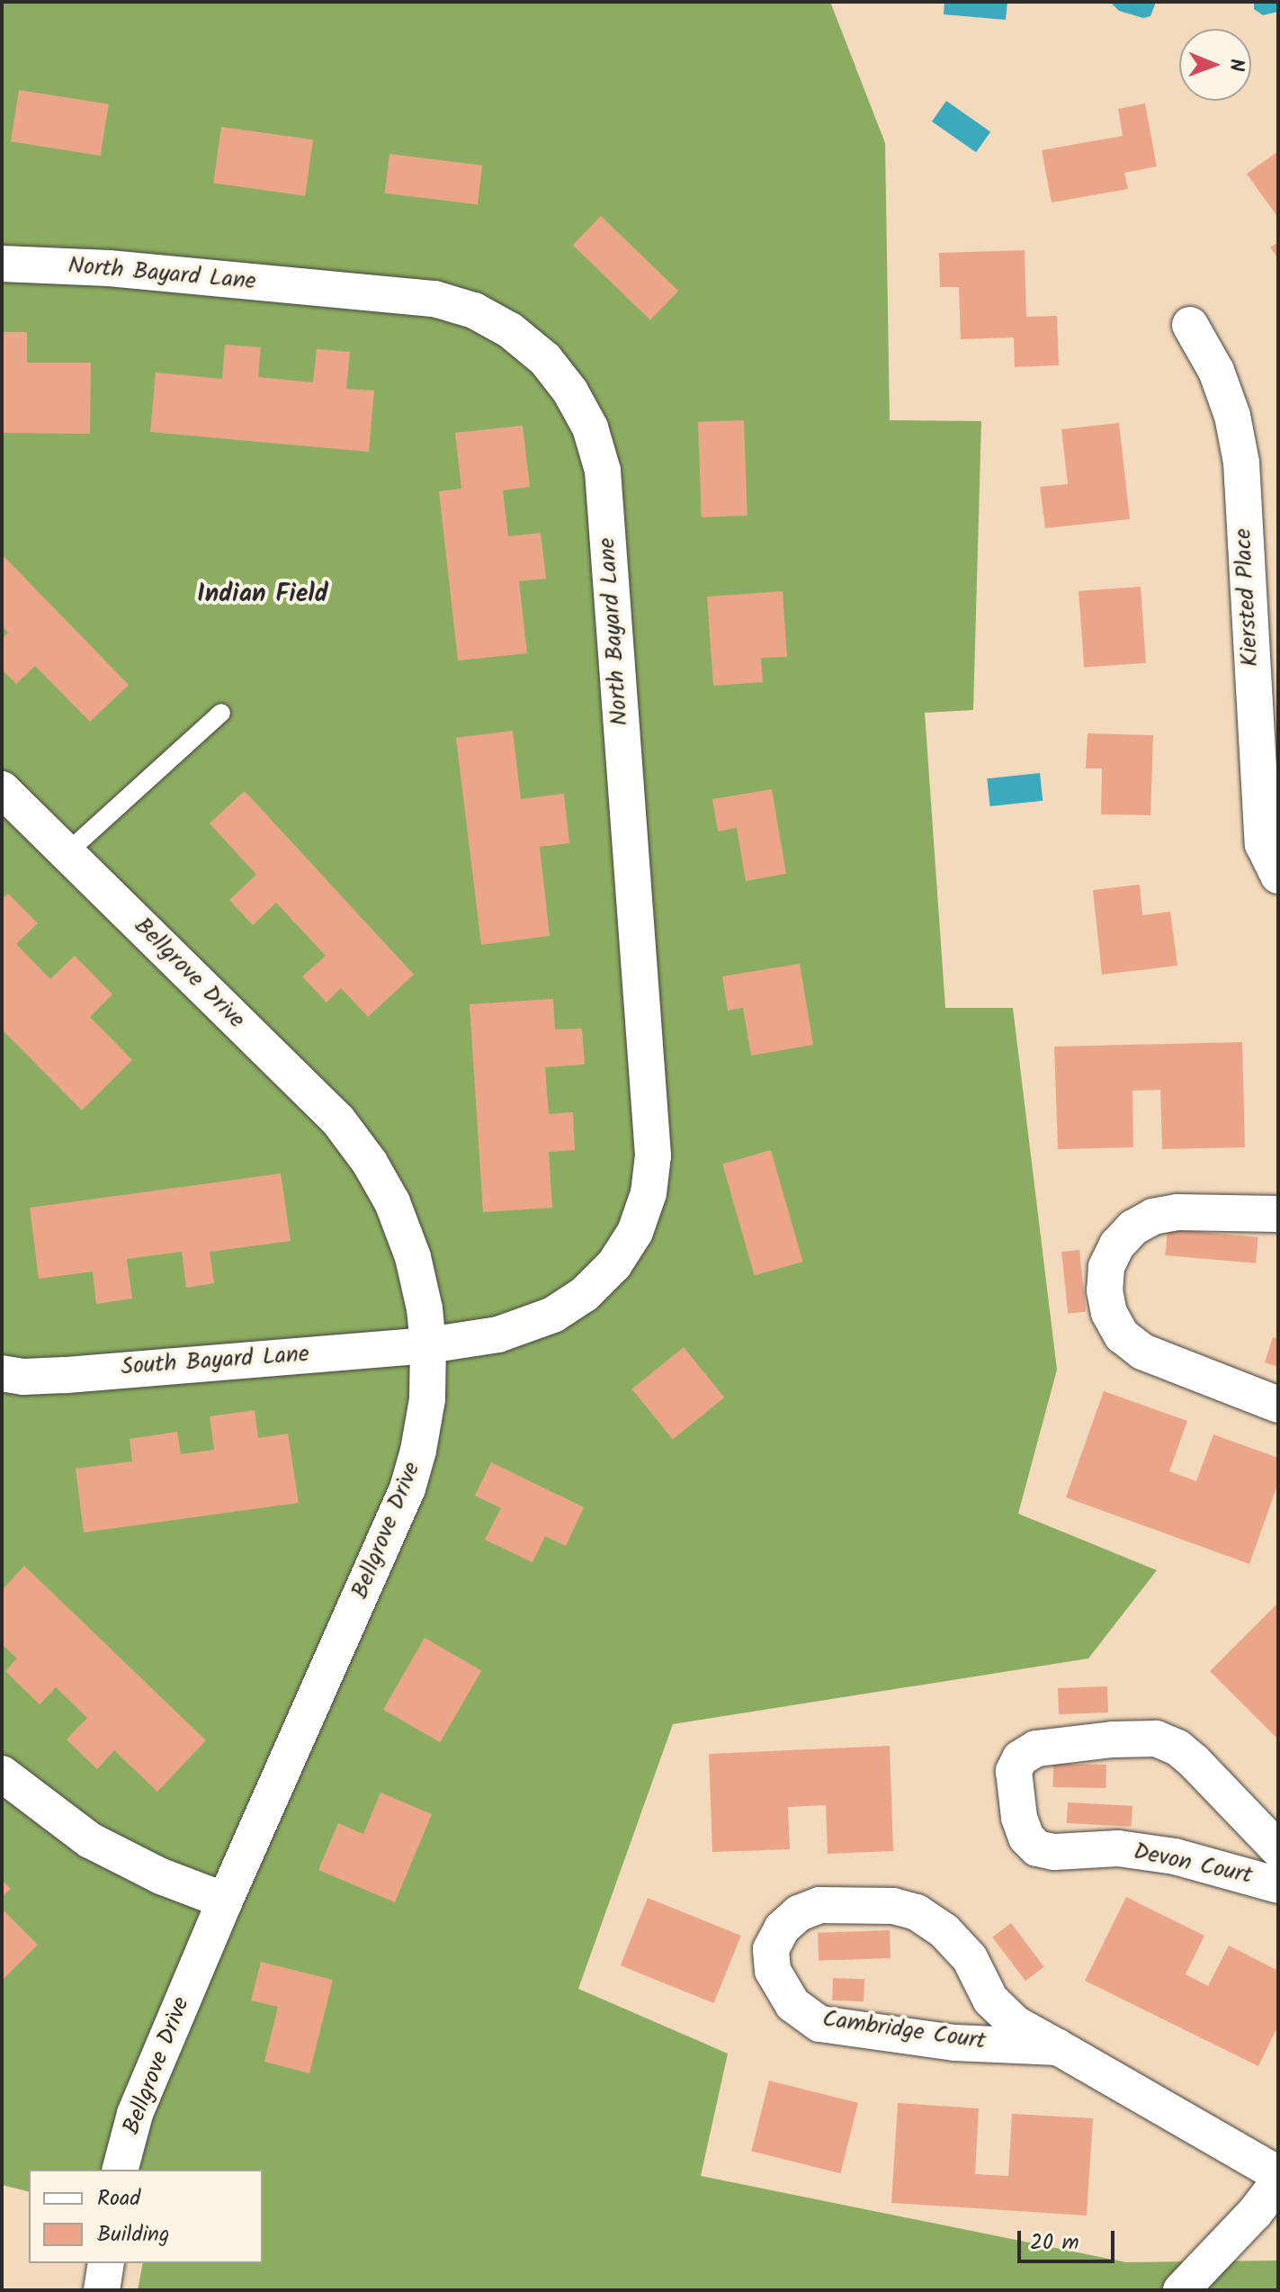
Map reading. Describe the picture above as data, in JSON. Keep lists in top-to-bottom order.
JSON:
{
  "streets": {
    "street": [
      "North Bayard Lane",
      "Kiersted Place",
      "Bellgrove Drive",
      "South Bayard Lane",
      "Devon Court",
      "Cambridge Court"
    ]
  },
  "crossings": [
    ["North Bayard Lane", "Bellgrove Drive"],
    ["North Bayard Lane", "South Bayard Lane"],
    ["Bellgrove Drive", "South Bayard Lane"]
  ],
  "districts": ["Indian Field"],
  "legend": ["Road", "Building"],
  "scale_bar": "20 m",
  "north": "right"
}
